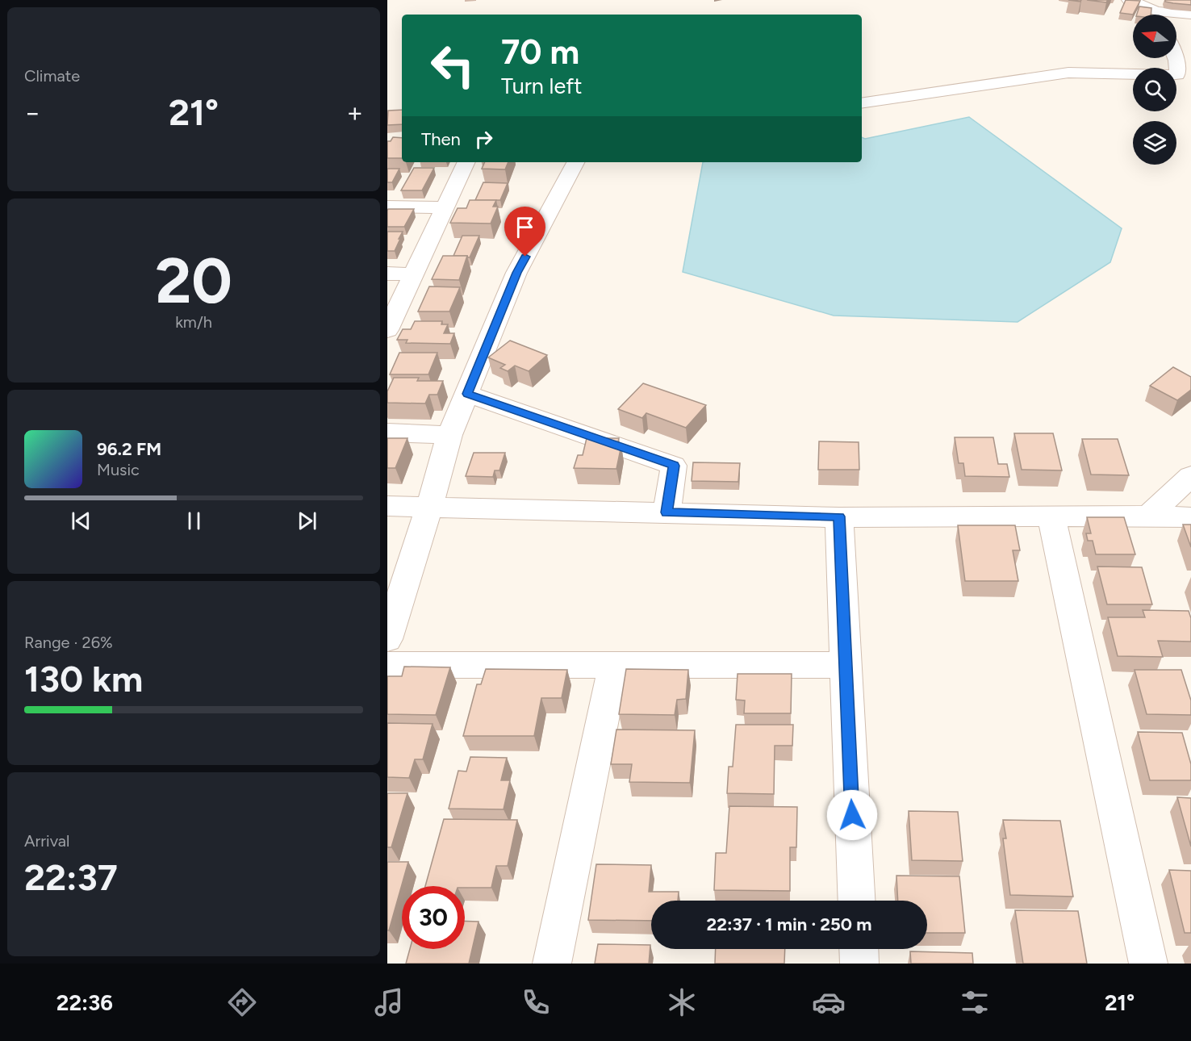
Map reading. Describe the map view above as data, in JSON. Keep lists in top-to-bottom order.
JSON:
{
  "north": "left",
  "page": {
    "tile": [
      "Climate",
      ["20", "km/h"],
      ["Range · 26%", "130 km"],
      ["Arrival", "22:37"]
    ],
    "turn": ["70 m", "Turn left"],
    "heat": ["−", "21°", "+"],
    "then": "Then",
    "song": ["96.2 FM", "Music"],
    "limit": "30",
    "trip": "22:37 · 1 min · 250 m",
    "tabs": ["22:36", "21°"]
  }
}
